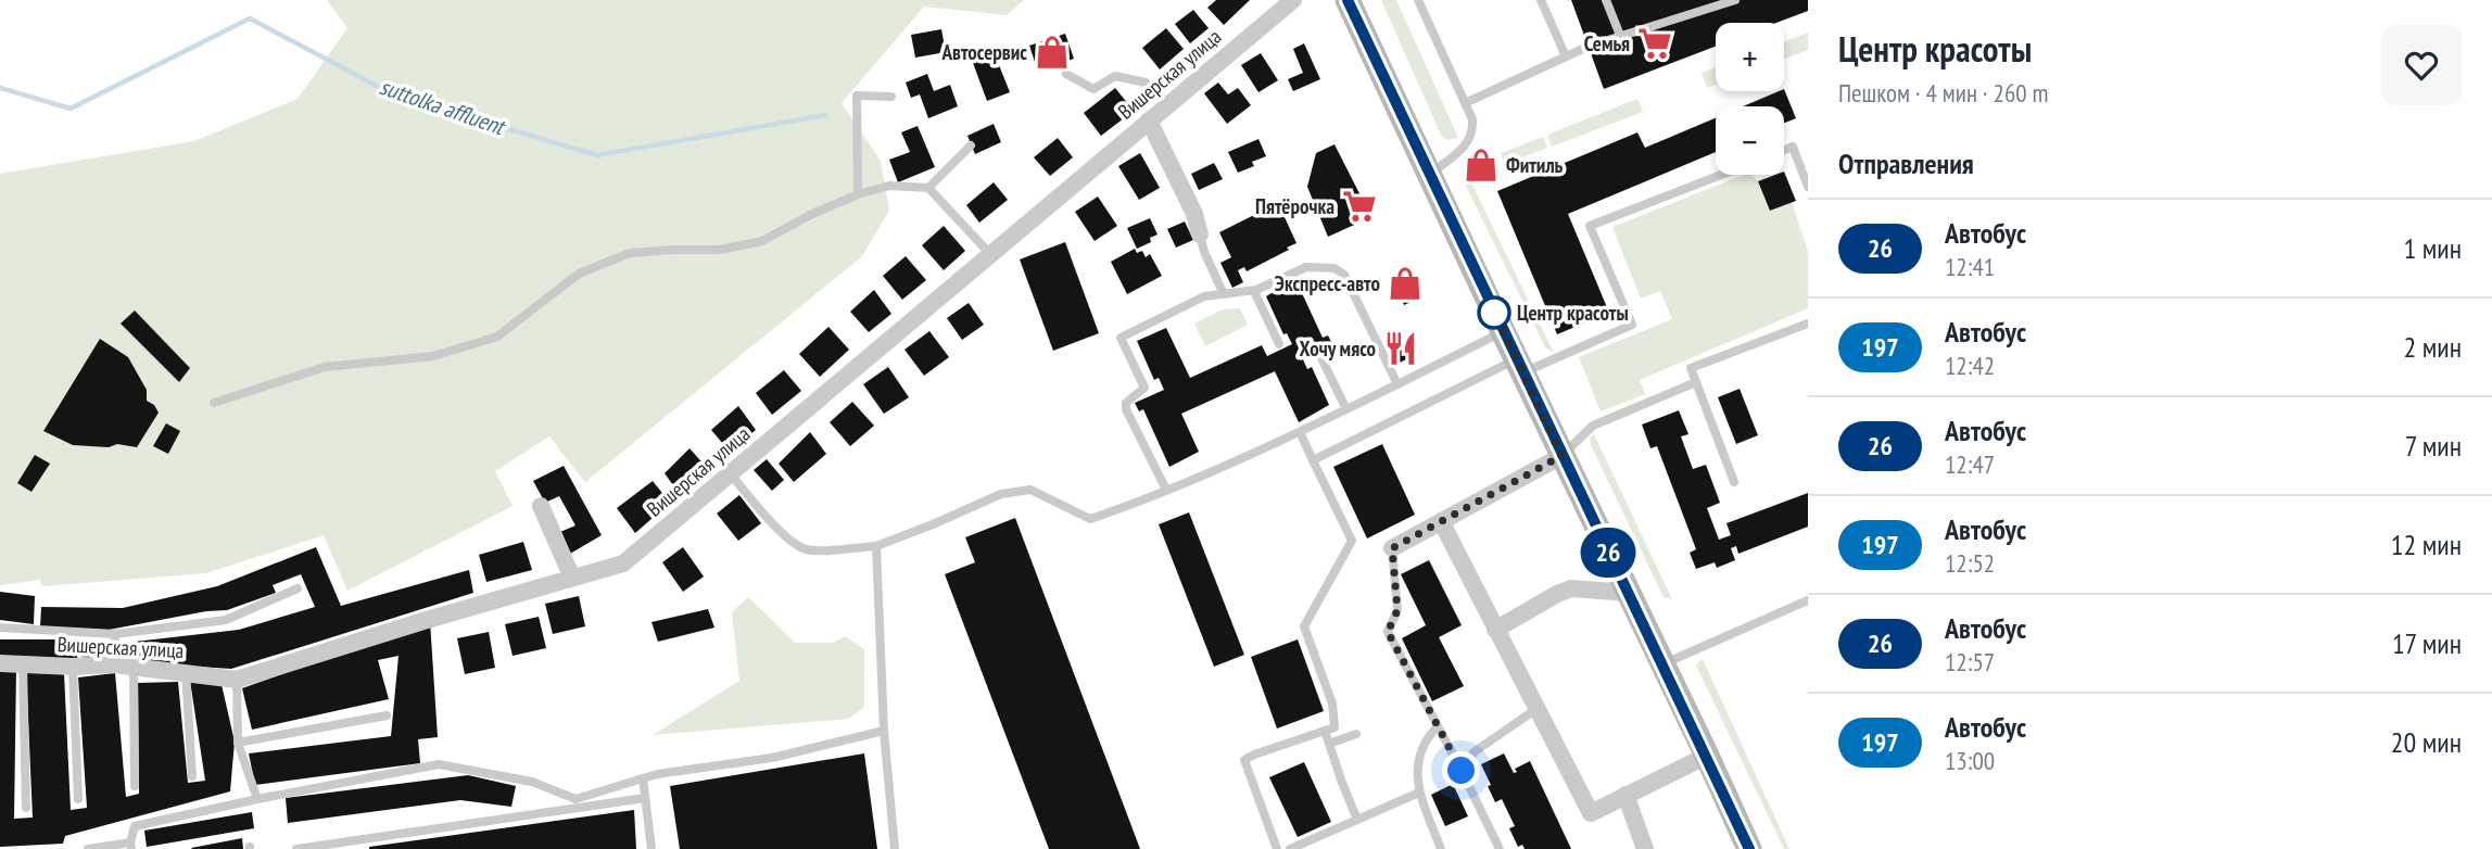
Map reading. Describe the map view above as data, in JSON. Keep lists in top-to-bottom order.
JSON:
{
  "streets": {
    "street": ["Вишерская улица"]
  },
  "water": ["suttolka affluent"],
  "places": {
    "supermarket": ["Семья", "Пятёрочка"],
    "shop": ["Автосервис", "Фитиль", "Экспресс-авто"],
    "other": ["Центр красоты"],
    "restaurant": ["Хочу мясо"]
  },
  "lines": ["bus line 26"],
  "page": {
    "on_map": "26",
    "heading": [
      ["Центр красоты", "Пешком · 4 мин · 260 m"],
      "Отправления"
    ],
    "map_buttons": ["+", "−"],
    "list": [
      {
        "mark": "26",
        "name": "Автобус",
        "note": "12:41",
        "value": "1 мин"
      },
      {
        "mark": "197",
        "name": "Автобус",
        "note": "12:42",
        "value": "2 мин"
      },
      {
        "mark": "26",
        "name": "Автобус",
        "note": "12:47",
        "value": "7 мин"
      },
      {
        "mark": "197",
        "name": "Автобус",
        "note": "12:52",
        "value": "12 мин"
      },
      {
        "mark": "26",
        "name": "Автобус",
        "note": "12:57",
        "value": "17 мин"
      },
      {
        "mark": "197",
        "name": "Автобус",
        "note": "13:00",
        "value": "20 мин"
      }
    ]
  }
}
